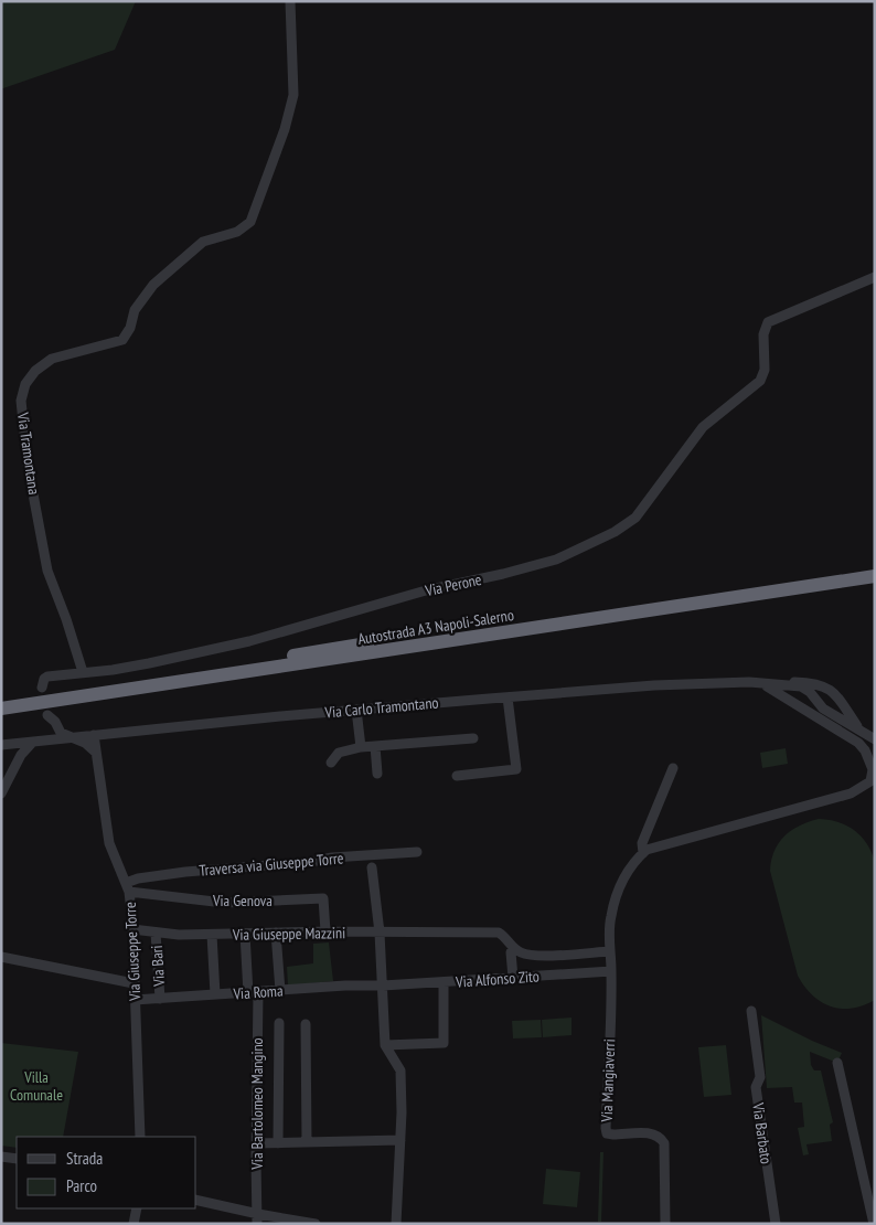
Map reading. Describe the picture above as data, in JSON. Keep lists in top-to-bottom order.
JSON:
{
  "streets": {
    "highway": ["Autostrada A3 Napoli-Salerno"],
    "street": [
      "Via Tramontana",
      "Via Perone",
      "Via Carlo Tramontano",
      "Traversa via Giuseppe Torre",
      "Via Genova",
      "Via Giuseppe Mazzini",
      "Via Giuseppe Torre",
      "Via Bari",
      "Via Alfonso Zito",
      "Via Roma",
      "Via Mangiaverri",
      "Via Bartolomeo Mangino",
      "Via Barbato"
    ]
  },
  "crossings": [
    ["Via Tramontana", "Via Perone"],
    ["Via Carlo Tramontano", "Via Giuseppe Torre"],
    ["Traversa via Giuseppe Torre", "Via Genova"],
    ["Traversa via Giuseppe Torre", "Via Giuseppe Torre"],
    ["Via Genova", "Via Giuseppe Mazzini"],
    ["Via Genova", "Via Giuseppe Torre"],
    ["Via Giuseppe Mazzini", "Via Giuseppe Torre"],
    ["Via Giuseppe Mazzini", "Via Bari"],
    ["Via Giuseppe Mazzini", "Via Bartolomeo Mangino"],
    ["Via Giuseppe Torre", "Via Roma"],
    ["Via Bari", "Via Roma"],
    ["Via Alfonso Zito", "Via Roma"],
    ["Via Alfonso Zito", "Via Mangiaverri"],
    ["Via Roma", "Via Bartolomeo Mangino"]
  ],
  "parks": ["Villa Comunale"],
  "legend": ["Strada", "Parco"]
}
